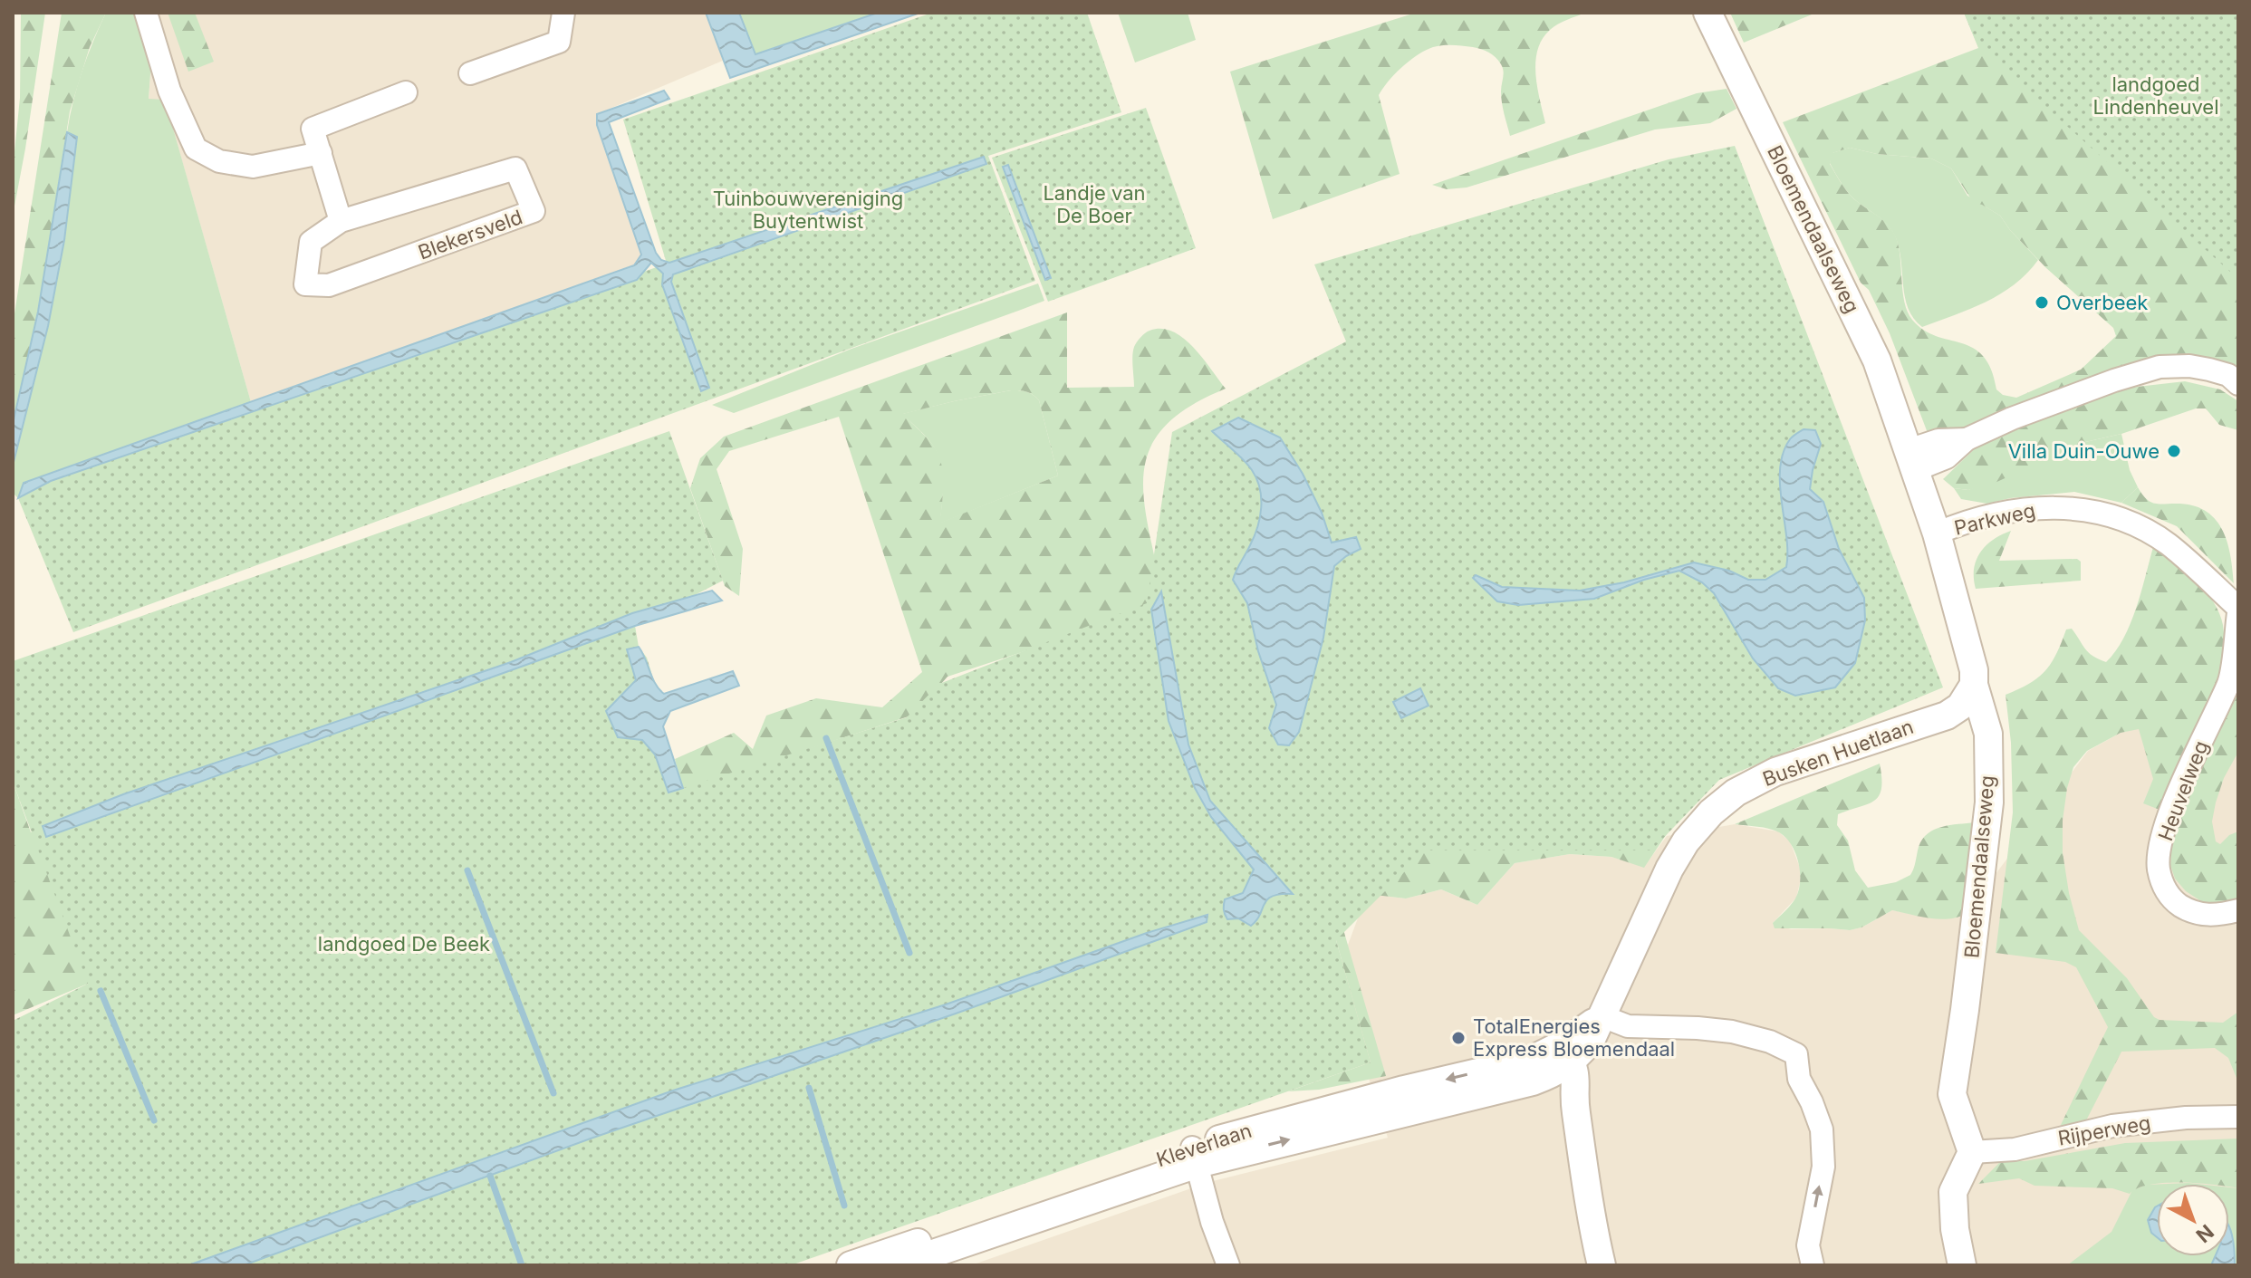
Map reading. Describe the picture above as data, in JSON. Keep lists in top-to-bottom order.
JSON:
{
  "streets": {
    "street": [
      "Bloemendaalseweg",
      "Blekersveld",
      "Parkweg",
      "Busken Huetlaan",
      "Heuvelweg",
      "Rijperweg",
      "Kleverlaan"
    ]
  },
  "crossings": [
    ["Bloemendaalseweg", "Parkweg"],
    ["Bloemendaalseweg", "Busken Huetlaan"],
    ["Bloemendaalseweg", "Rijperweg"],
    ["Parkweg", "Heuvelweg"],
    ["Busken Huetlaan", "Kleverlaan"]
  ],
  "parks": [
    "landgoed Lindenheuvel",
    "Landje van De Boer",
    "Tuinbouwvereniging Buytentwist",
    "landgoed De Beek"
  ],
  "places": ["Overbeek", "Villa Duin-Ouwe", "TotalEnergies Express Bloemendaal"],
  "north": "bottom right"
}
